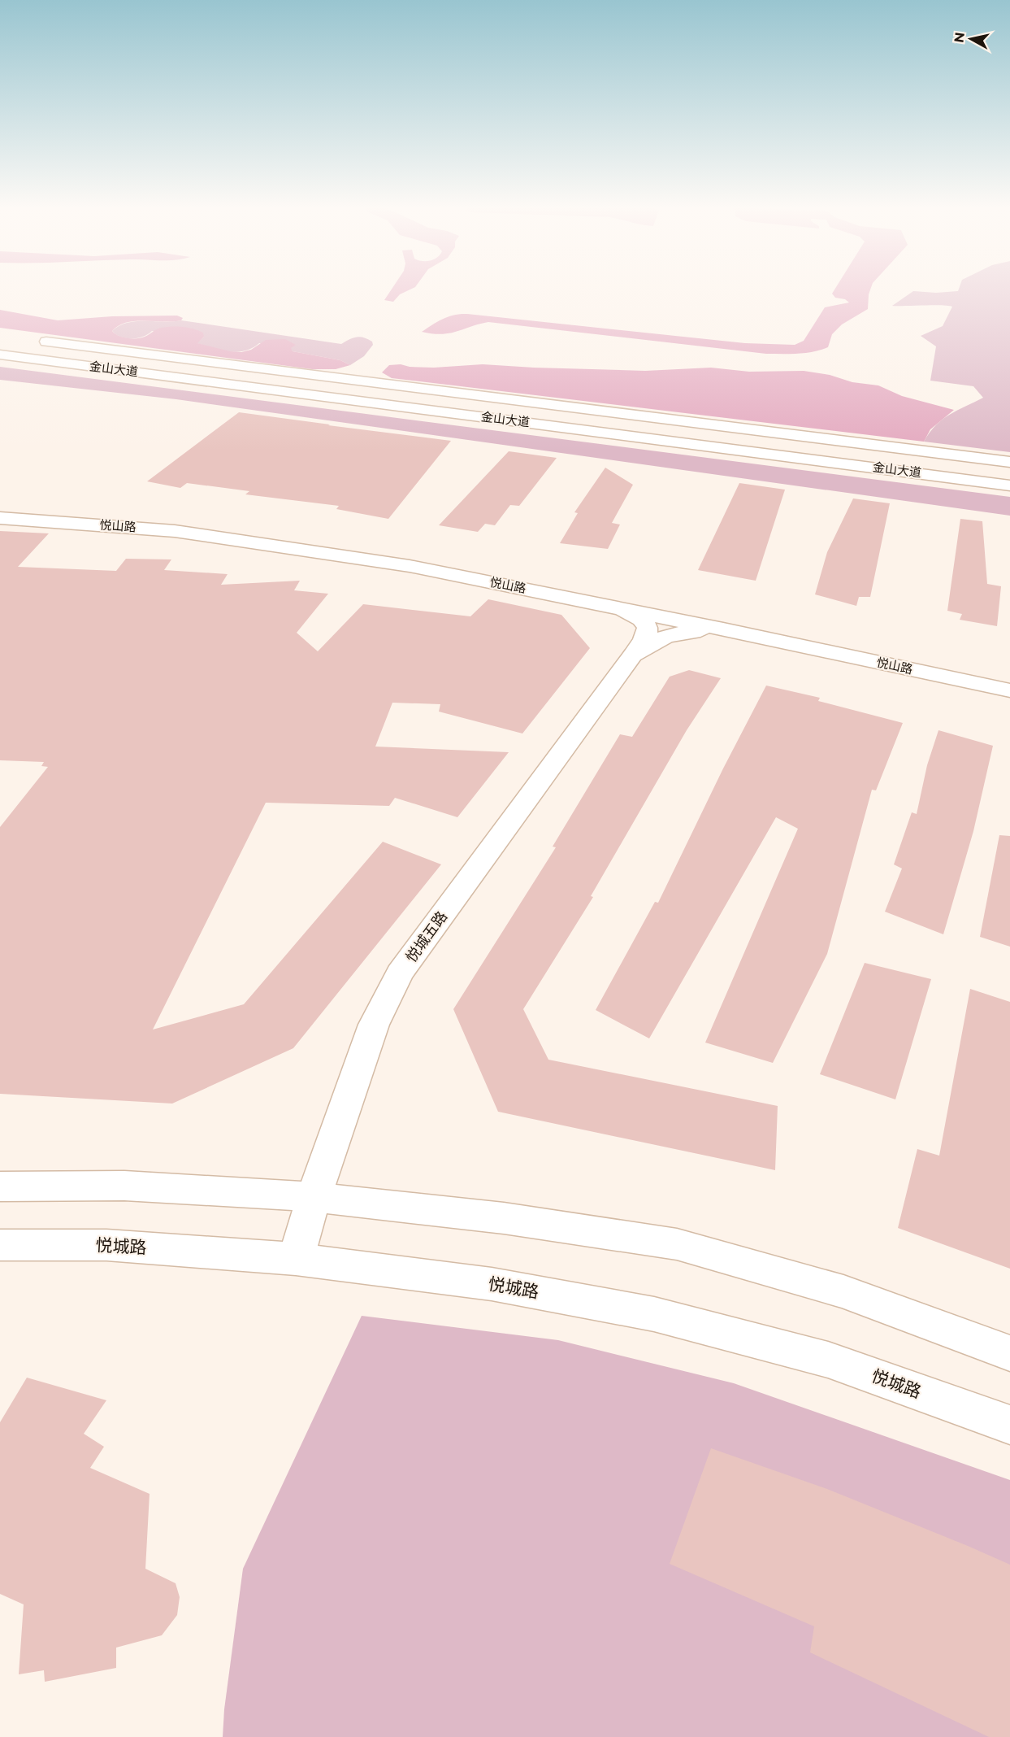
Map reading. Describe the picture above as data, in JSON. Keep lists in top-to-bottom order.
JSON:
{
  "streets": {
    "main road": [
      "金山大道",
      "悦山路",
      "悦城五路",
      "悦城路"
    ]
  },
  "crossings": [
    ["悦山路", "悦城五路"],
    ["悦城五路", "悦城路"]
  ],
  "north": "left"
}
